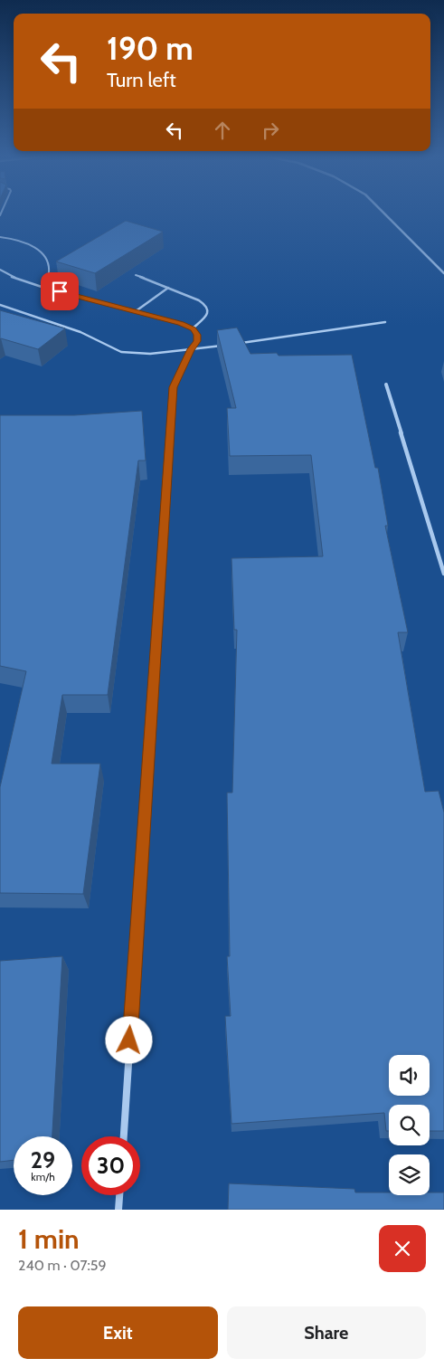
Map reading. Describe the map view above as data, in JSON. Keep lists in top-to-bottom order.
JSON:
{
  "page": {
    "turn": ["190 m", "Turn left"],
    "speed": "29 km/h",
    "limit": "30",
    "heading": ["1 min", "240 m · 07:59"],
    "buttons": ["Exit", "Share"]
  }
}
